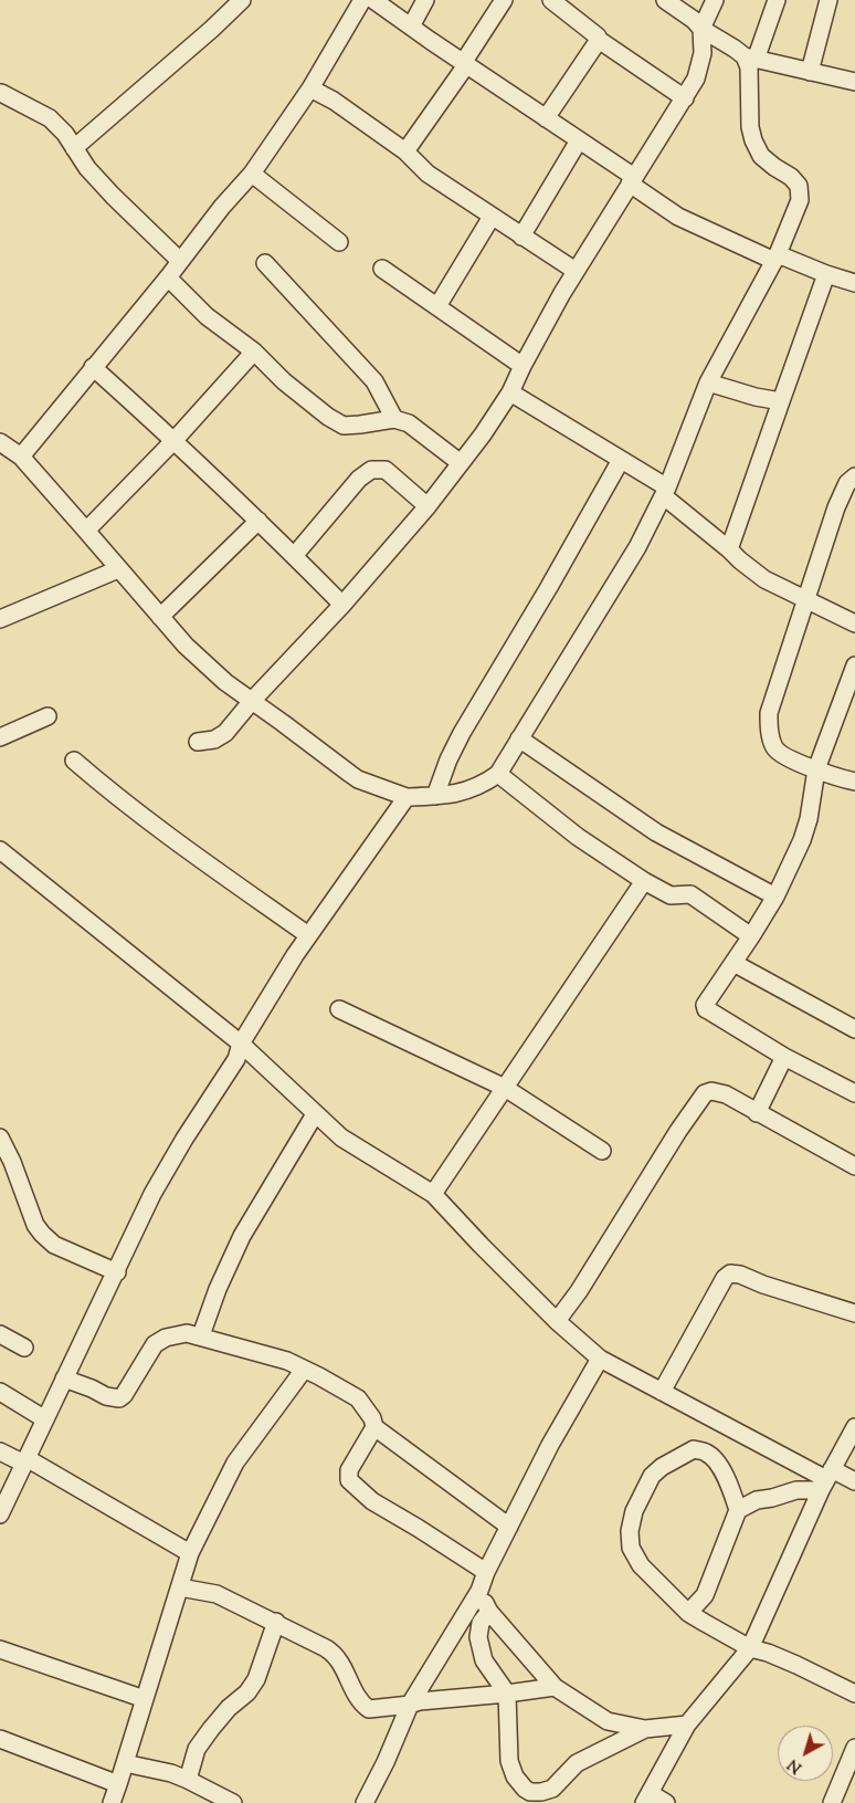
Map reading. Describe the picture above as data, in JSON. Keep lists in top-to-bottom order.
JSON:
{
  "north": "bottom left"
}
